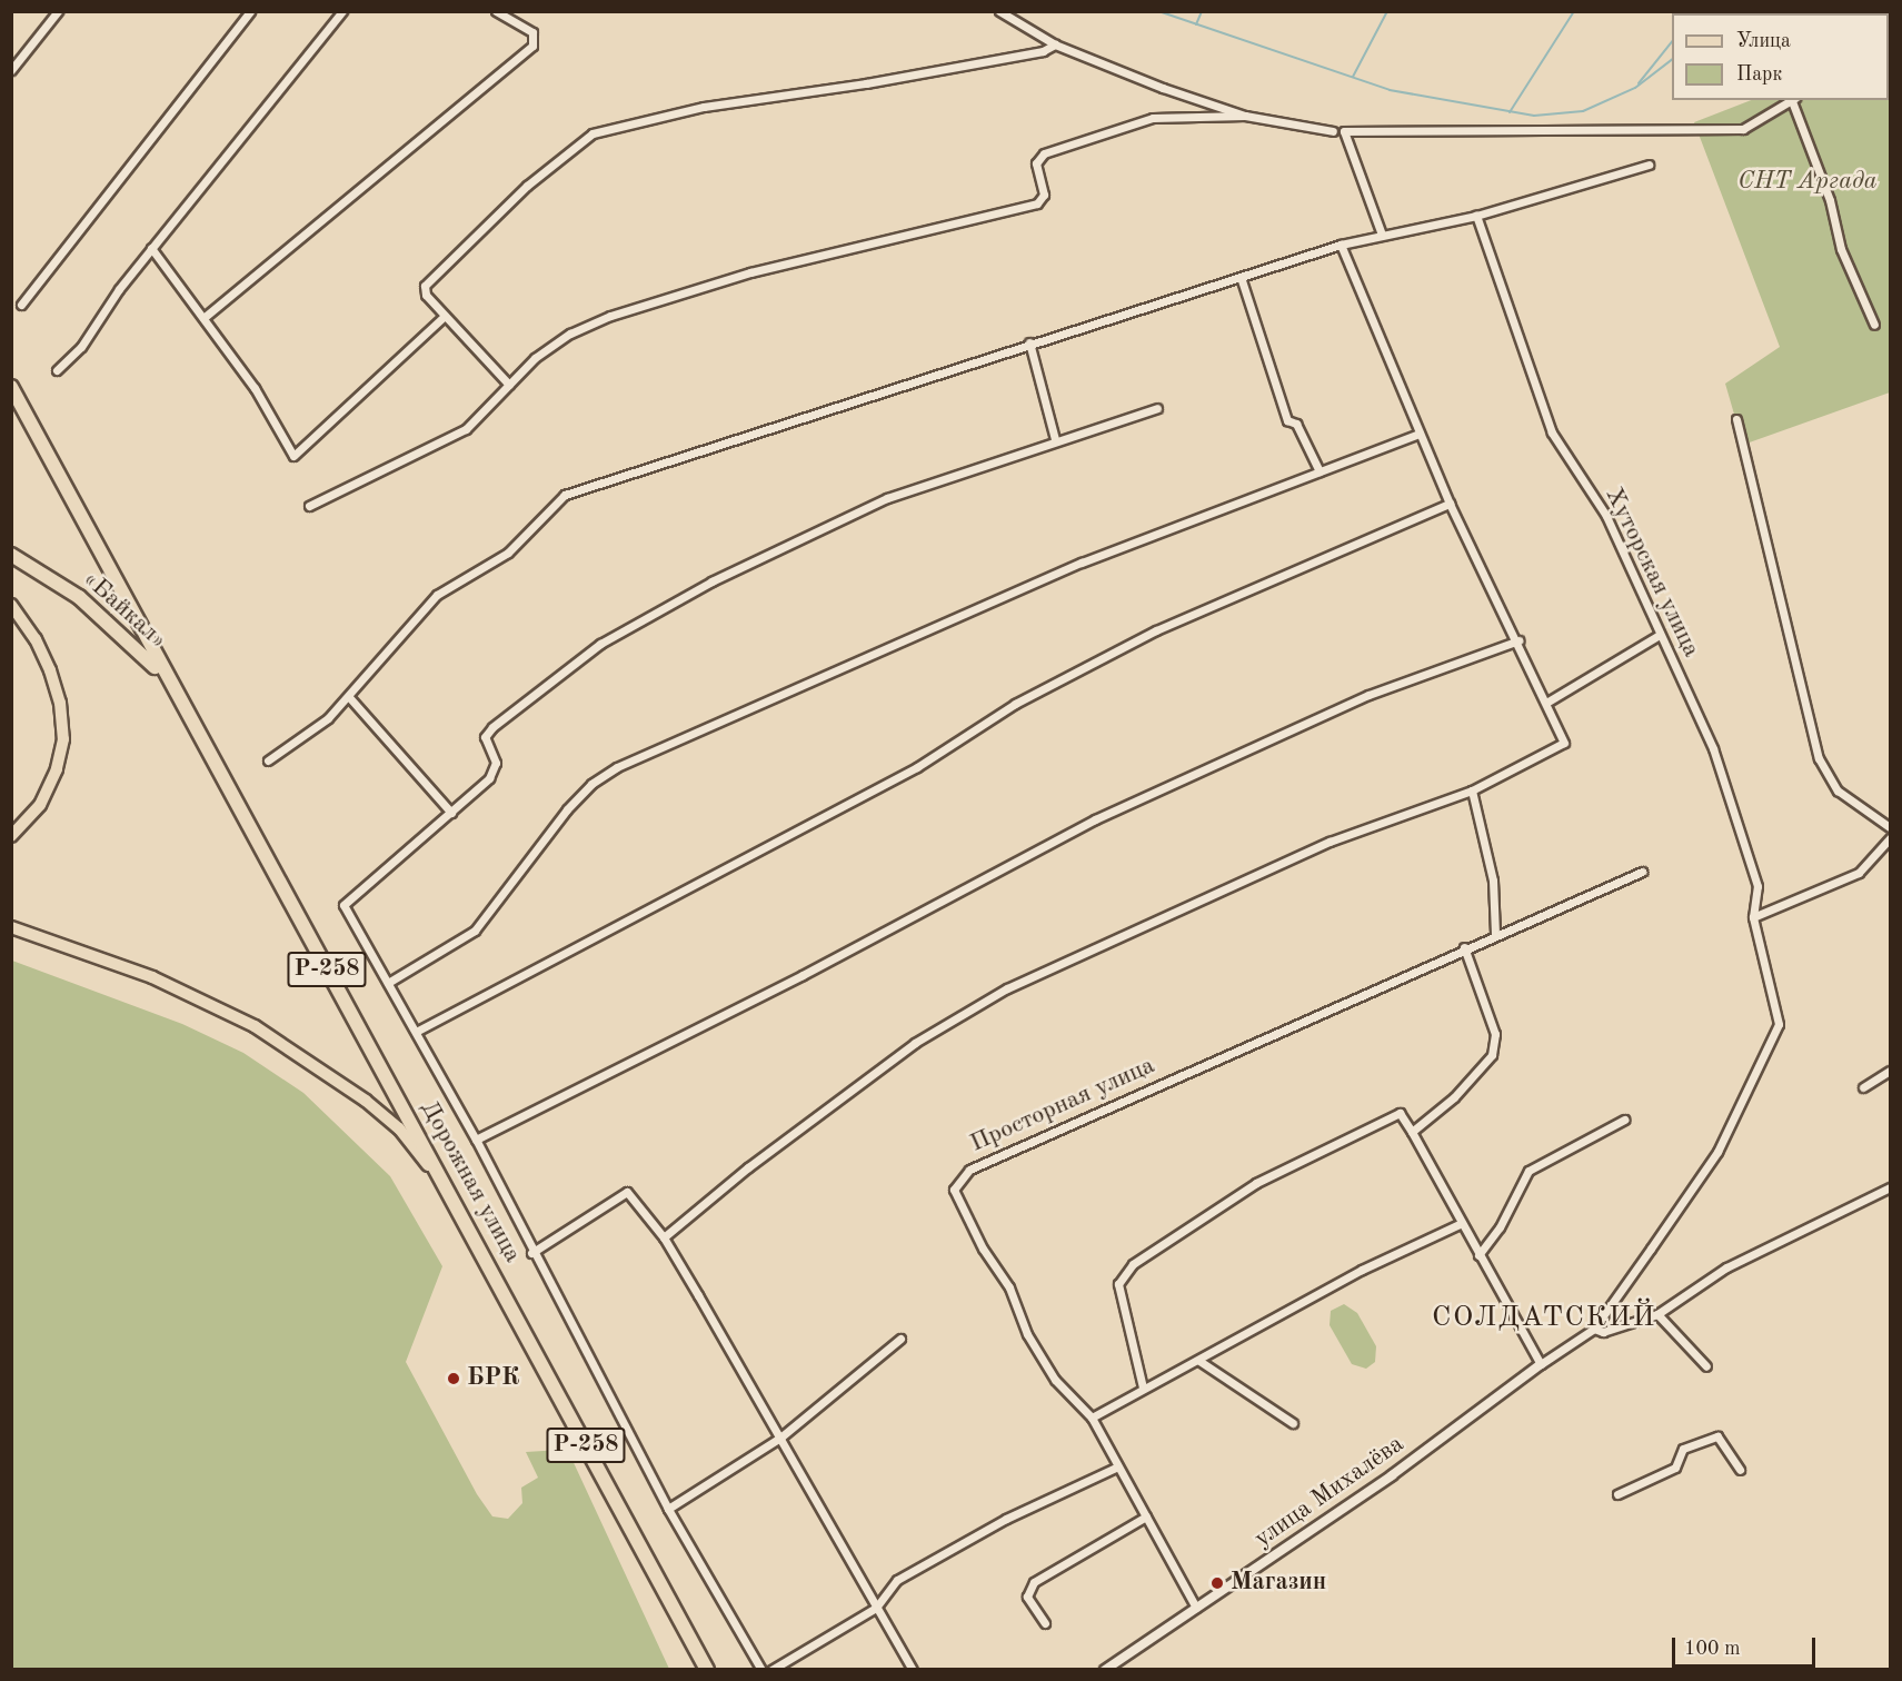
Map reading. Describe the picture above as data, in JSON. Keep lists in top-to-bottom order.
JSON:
{
  "streets": {
    "highway": ["«Байкал»", "Р-258", "Дорожная улица"],
    "street": ["Хуторская улица", "Просторная улица", "улица Михалёва"]
  },
  "crossings": [
    ["«Байкал»", "Дорожная улица"],
    ["Просторная улица", "улица Михалёва"]
  ],
  "districts": ["СОЛДАТСКИЙ"],
  "parks": ["СНТ Аргада"],
  "places": ["БРК", "Магазин"],
  "legend": ["Улица", "Парк"],
  "scale_bar": "100 m"
}
